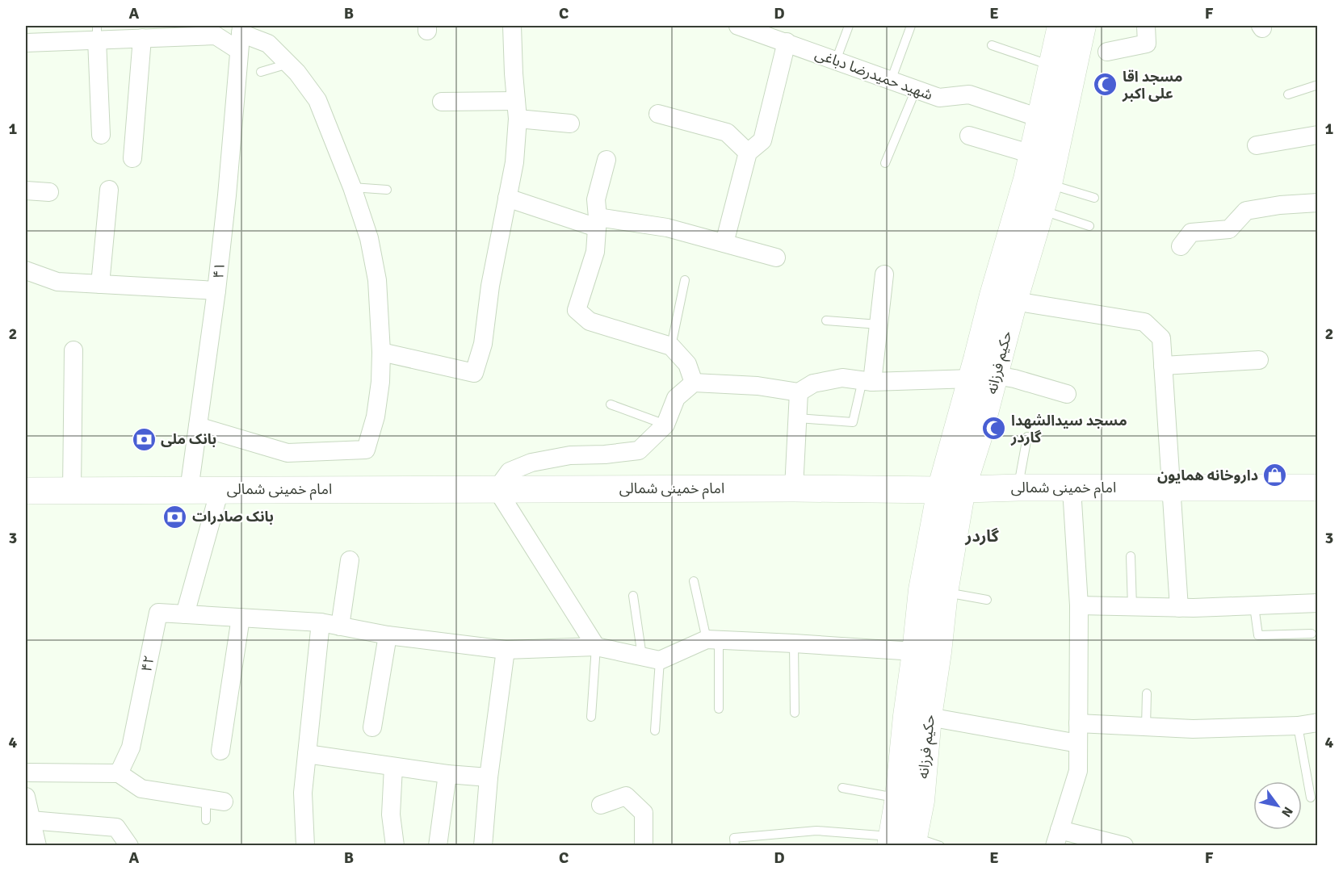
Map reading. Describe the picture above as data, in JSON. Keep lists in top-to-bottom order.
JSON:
{
  "streets": {
    "main road": ["امام خمینی شمالی"],
    "street": [
      "شهید حمیدرضا دباغی",
      "۴۱",
      "حکیم فرزانه",
      "۴۲"
    ]
  },
  "crossings": [
    ["شهید حمیدرضا دباغی", "حکیم فرزانه"],
    ["۴۱", "امام خمینی شمالی"],
    ["حکیم فرزانه", "امام خمینی شمالی"]
  ],
  "districts": ["گاردر"],
  "places": {
    "mosque": ["مسجد اقا علی اکبر", "مسجد سیدالشهدا گاردر"],
    "bank": ["بانک ملی", "بانک صادرات"],
    "shop": ["داروخانه همایون"]
  },
  "north": "bottom right",
  "grid": {
    "columns": [
      "A",
      "B",
      "C",
      "D",
      "E",
      "F"
    ],
    "rows": [
      "1",
      "2",
      "3",
      "4"
    ]
  }
}
